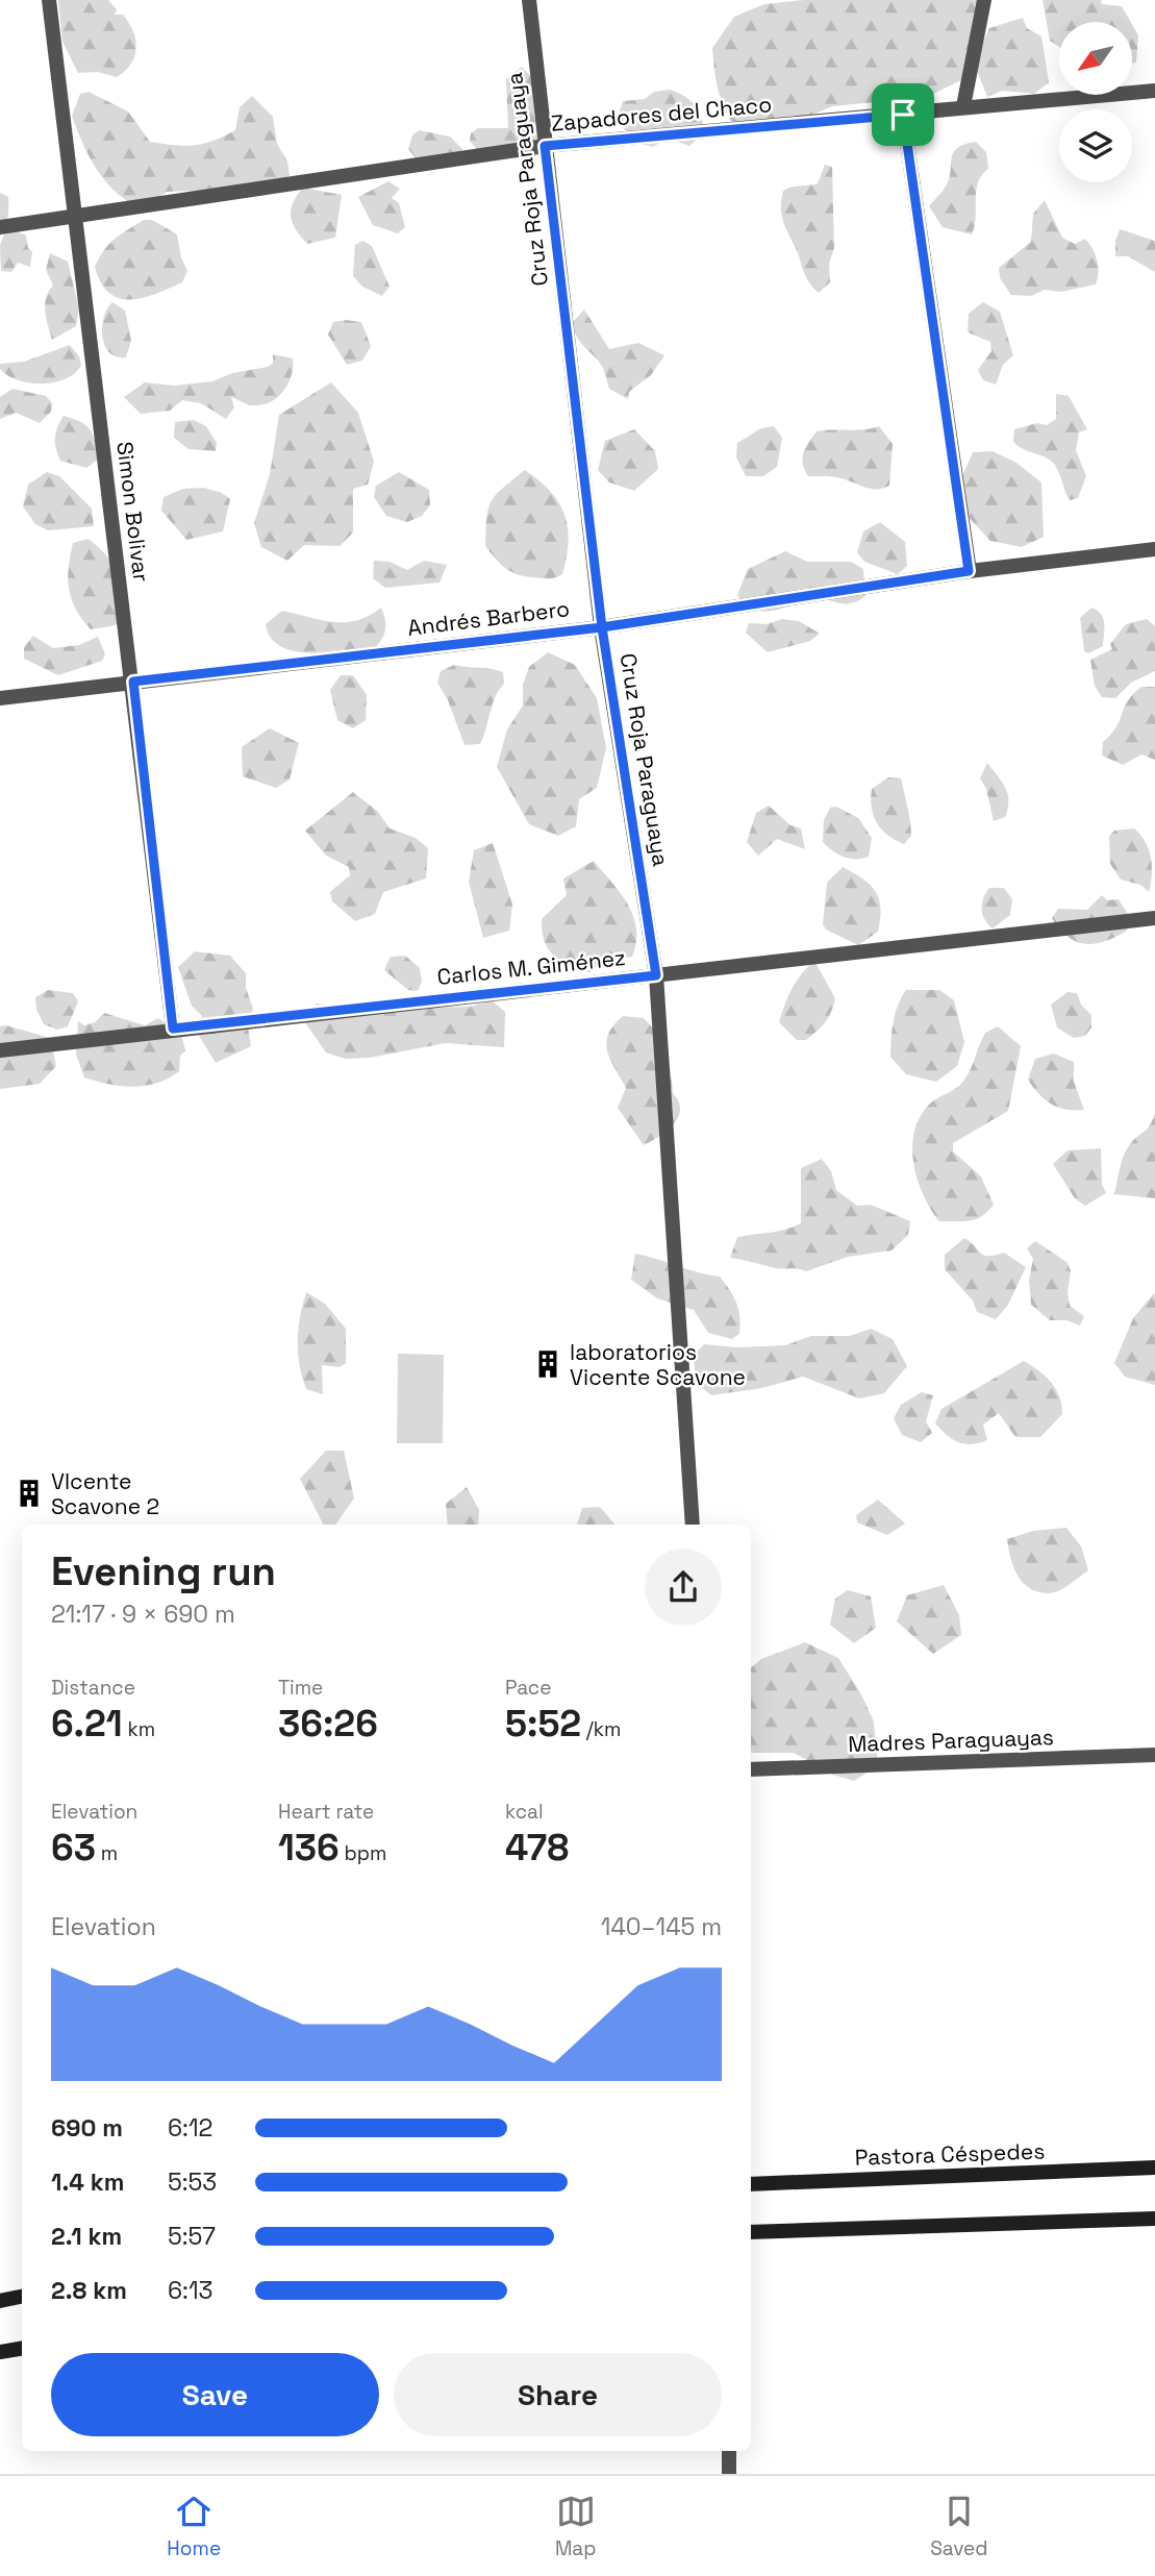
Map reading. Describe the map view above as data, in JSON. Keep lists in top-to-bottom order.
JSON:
{
  "streets": {
    "main road": ["Pastora Céspedes"],
    "street": [
      "Zapadores del Chaco",
      "Cruz Roja Paraguaya",
      "Simon Bolivar",
      "Andrés Barbero",
      "Carlos M. Giménez",
      "Madres Paraguayas"
    ]
  },
  "crossings": [
    ["Zapadores del Chaco", "Cruz Roja Paraguaya"],
    ["Zapadores del Chaco", "Simon Bolivar"],
    ["Cruz Roja Paraguaya", "Andrés Barbero"],
    ["Cruz Roja Paraguaya", "Carlos M. Giménez"],
    ["Simon Bolivar", "Andrés Barbero"],
    ["Simon Bolivar", "Carlos M. Giménez"]
  ],
  "places": {
    "building": ["laboratorios Vicente Scavone", "VIcente Scavone 2"]
  },
  "north": "bottom left",
  "page": {
    "heading": ["Evening run", "21:17 · 9 × 690 m"],
    "stats": [
      ["Distance", "6.21 km"],
      ["Time", "36:26"],
      ["Pace", "5:52 /km"],
      ["Elevation", "63 m"],
      ["Heart rate", "136 bpm"],
      ["kcal", "478"]
    ],
    "chart": ["Elevation", "140–145 m"],
    "list": [
      {
        "name": "690 m",
        "note": "6:12"
      },
      {
        "name": "1.4 km",
        "note": "5:53"
      },
      {
        "name": "2.1 km",
        "note": "5:57"
      },
      {
        "name": "2.8 km",
        "note": "6:13"
      }
    ],
    "buttons": ["Save", "Share"],
    "tabs": ["Home", "Map", "Saved"]
  }
}
